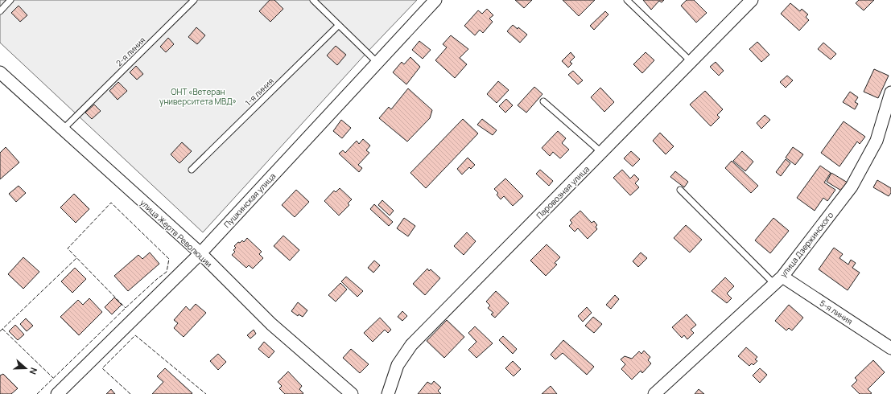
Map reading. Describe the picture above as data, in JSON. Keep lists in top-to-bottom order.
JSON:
{
  "streets": {
    "street": [
      "Паровозная улица",
      "Пушкинская улица",
      "улица Жертв Революции",
      "улица Дзержинского",
      "5-я линия"
    ],
    "lane": ["2-я линия", "1-я линия"]
  },
  "crossings": [
    ["2-я линия", "улица Жертв Революции"],
    ["Пушкинская улица", "улица Жертв Революции"],
    ["улица Дзержинского", "5-я линия"]
  ],
  "parks": ["ОНТ «Ветеран университета МВД»"],
  "north": "right"
}
